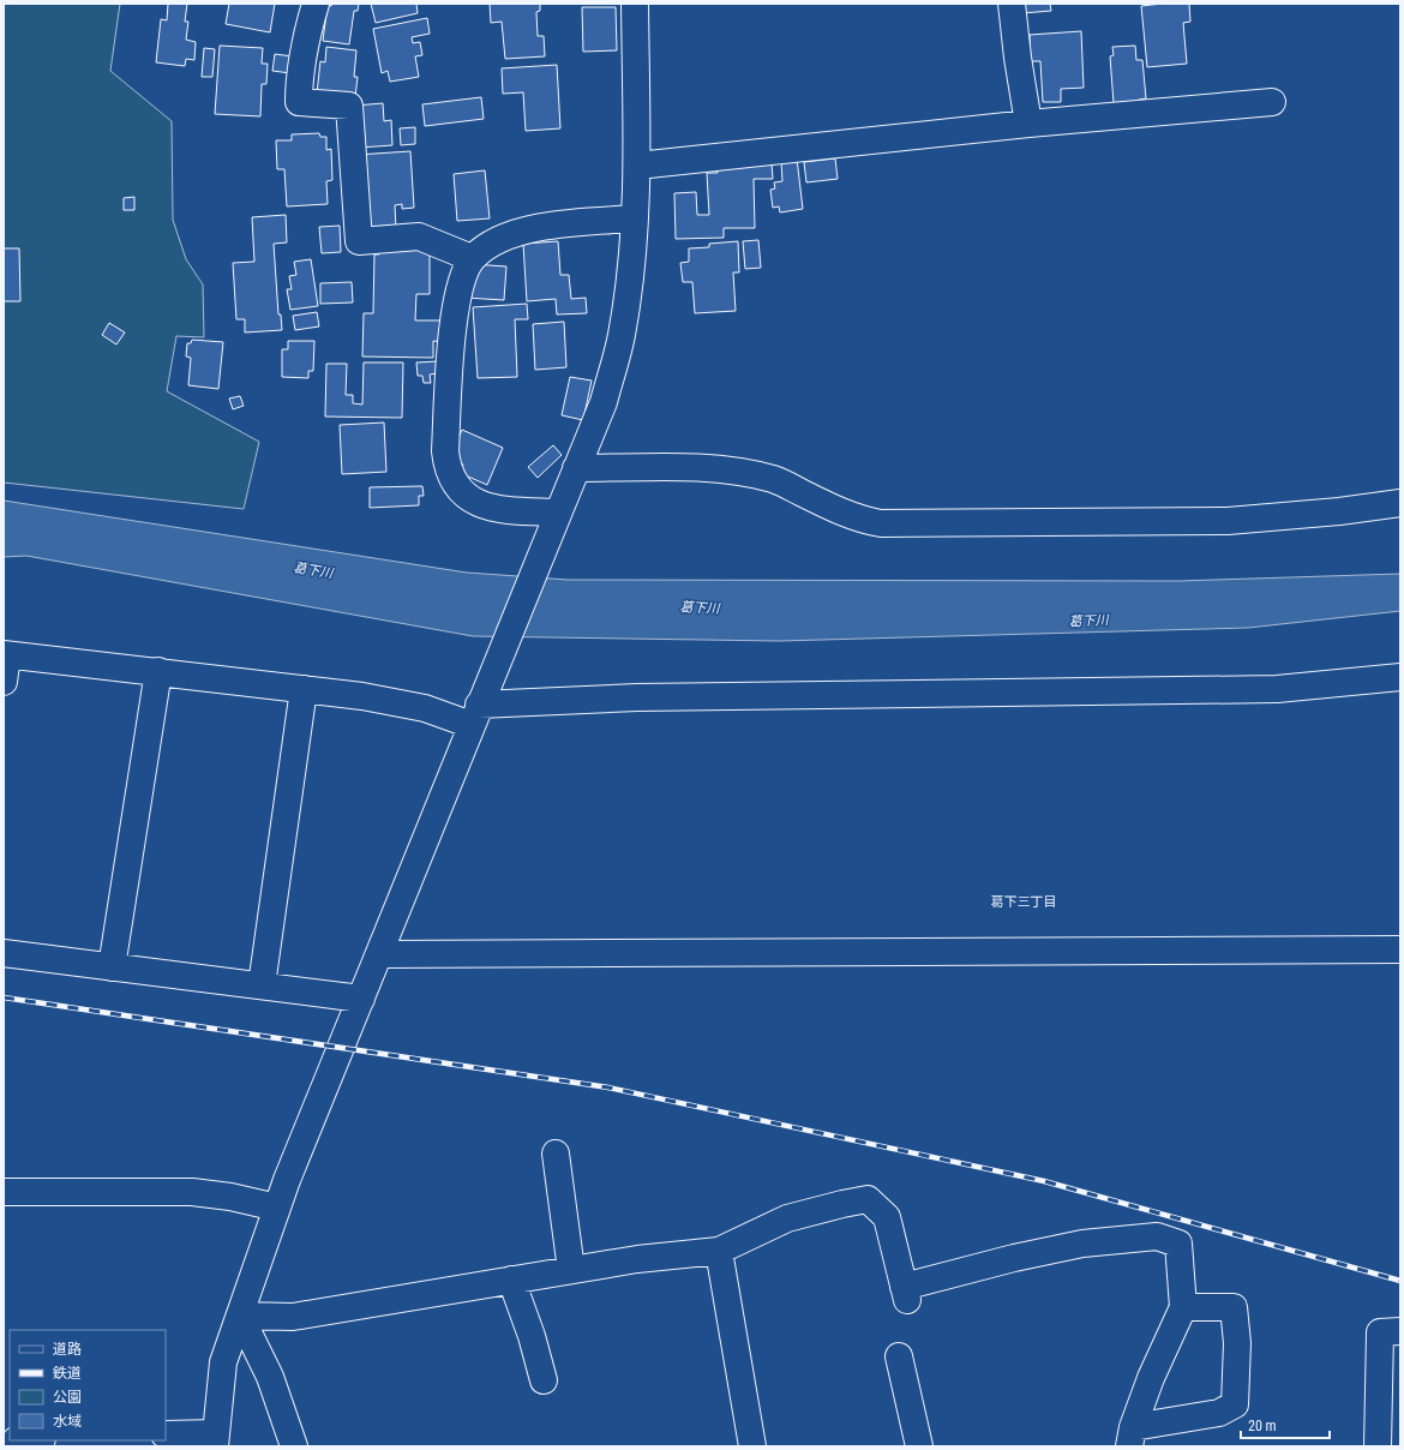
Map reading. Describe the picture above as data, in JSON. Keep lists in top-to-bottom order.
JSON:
{
  "districts": ["葛下三丁目"],
  "water": ["葛下川"],
  "legend": [
    "道路",
    "鉄道",
    "公園",
    "水域"
  ],
  "scale_bar": "20 m"
}
